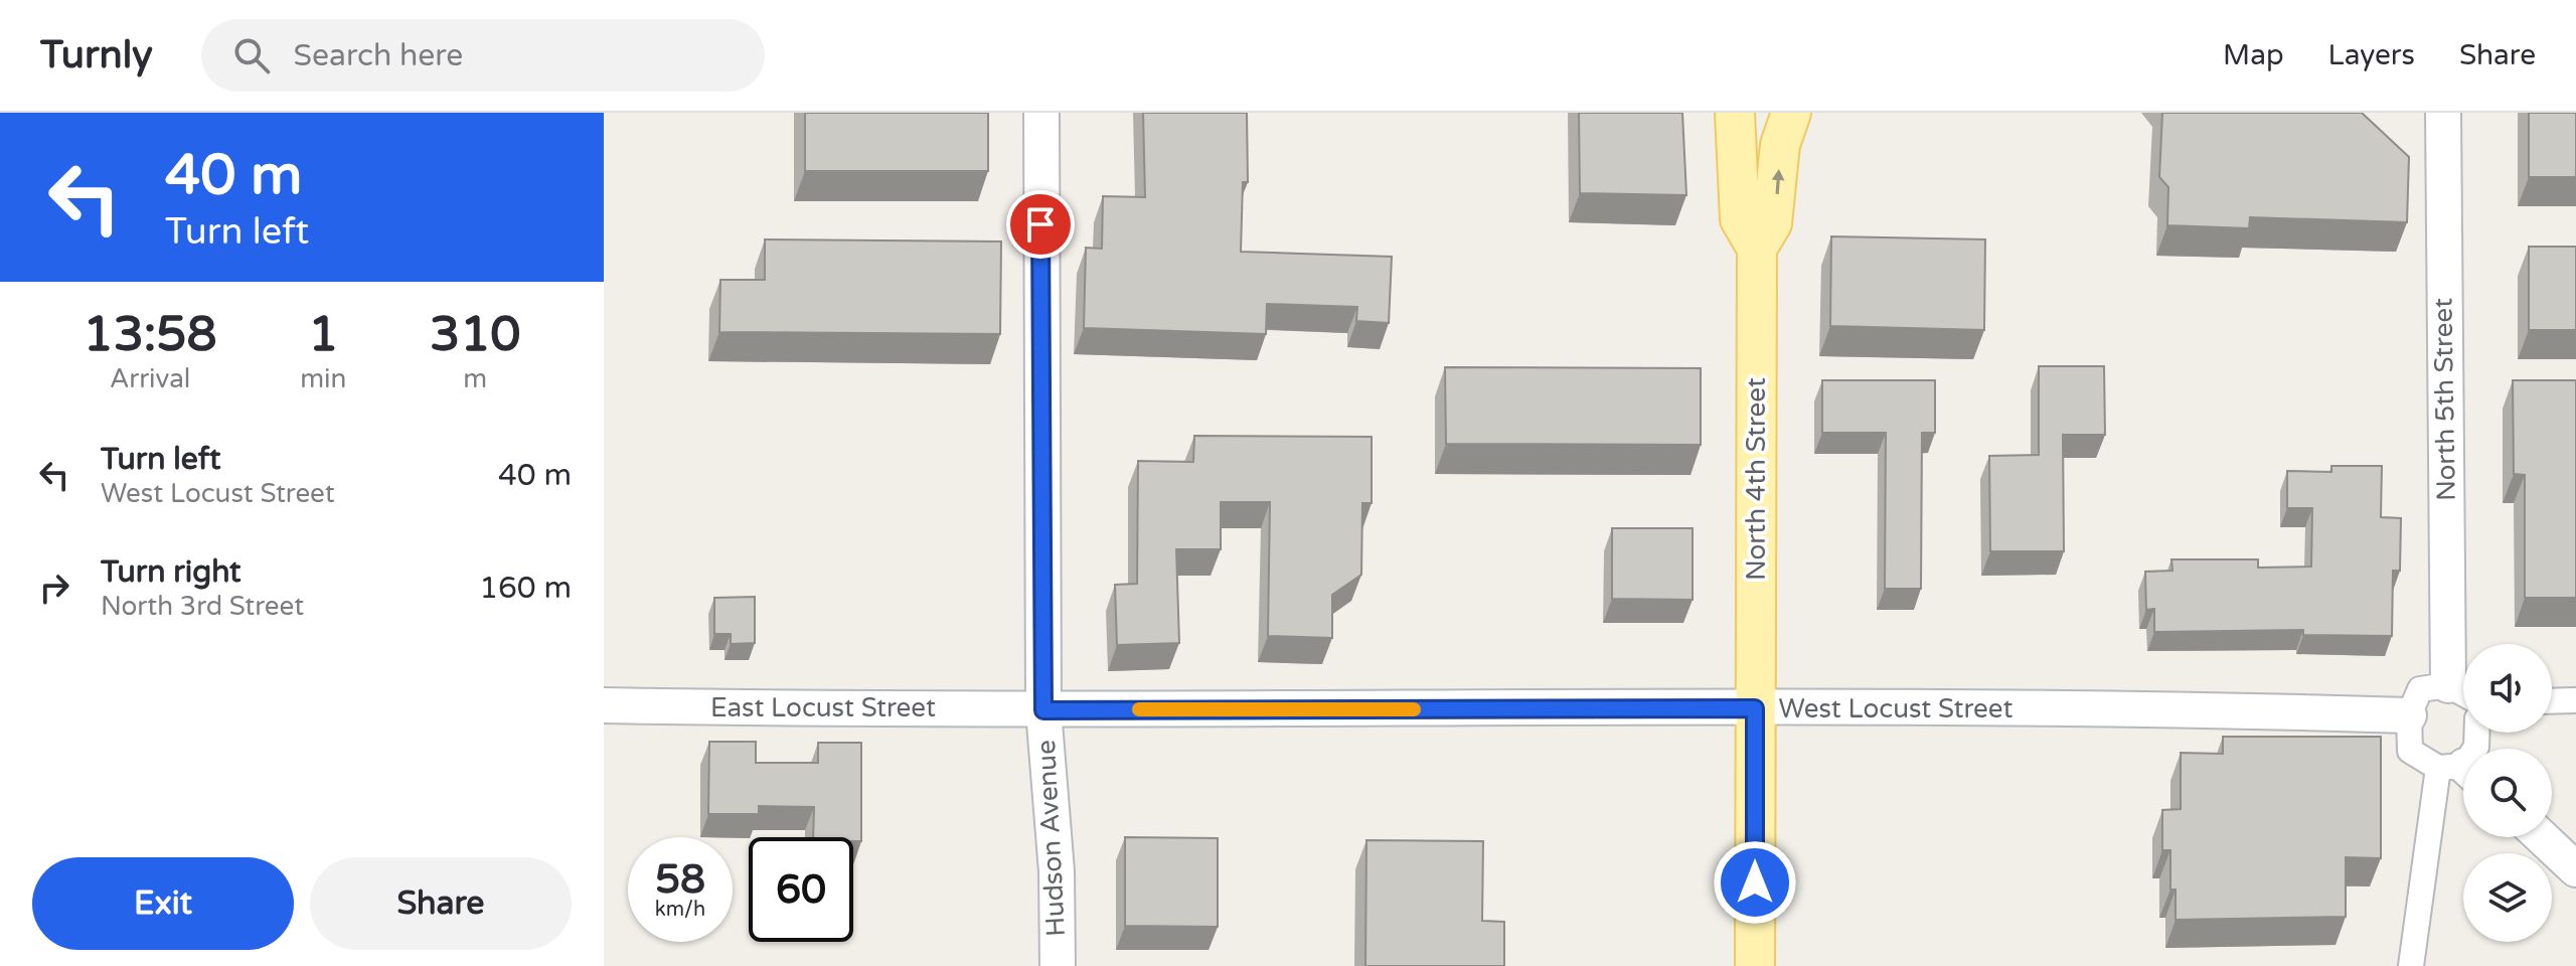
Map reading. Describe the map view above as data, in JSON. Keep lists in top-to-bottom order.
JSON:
{
  "streets": {
    "main road": ["North 4th Street"],
    "street": [
      "North 5th Street",
      "East Locust Street",
      "West Locust Street",
      "Hudson Avenue"
    ]
  },
  "crossings": [
    ["North 4th Street", "West Locust Street"],
    ["East Locust Street", "West Locust Street"],
    ["East Locust Street", "Hudson Avenue"],
    ["West Locust Street", "Hudson Avenue"]
  ],
  "page": {
    "header": "Turnly",
    "search": "Search here",
    "nav": ["Map", "Layers", "Share"],
    "turn": ["40 m", "Turn left"],
    "eta": [
      "13:58",
      "Arrival",
      "1",
      "min",
      "310",
      "m"
    ],
    "list": [
      {
        "name": "Turn left",
        "note": "West Locust Street",
        "value": "40 m"
      },
      {
        "name": "Turn right",
        "note": "North 3rd Street",
        "value": "160 m"
      }
    ],
    "speed": "58 km/h",
    "limit": "60",
    "buttons": ["Exit", "Share"]
  }
}
